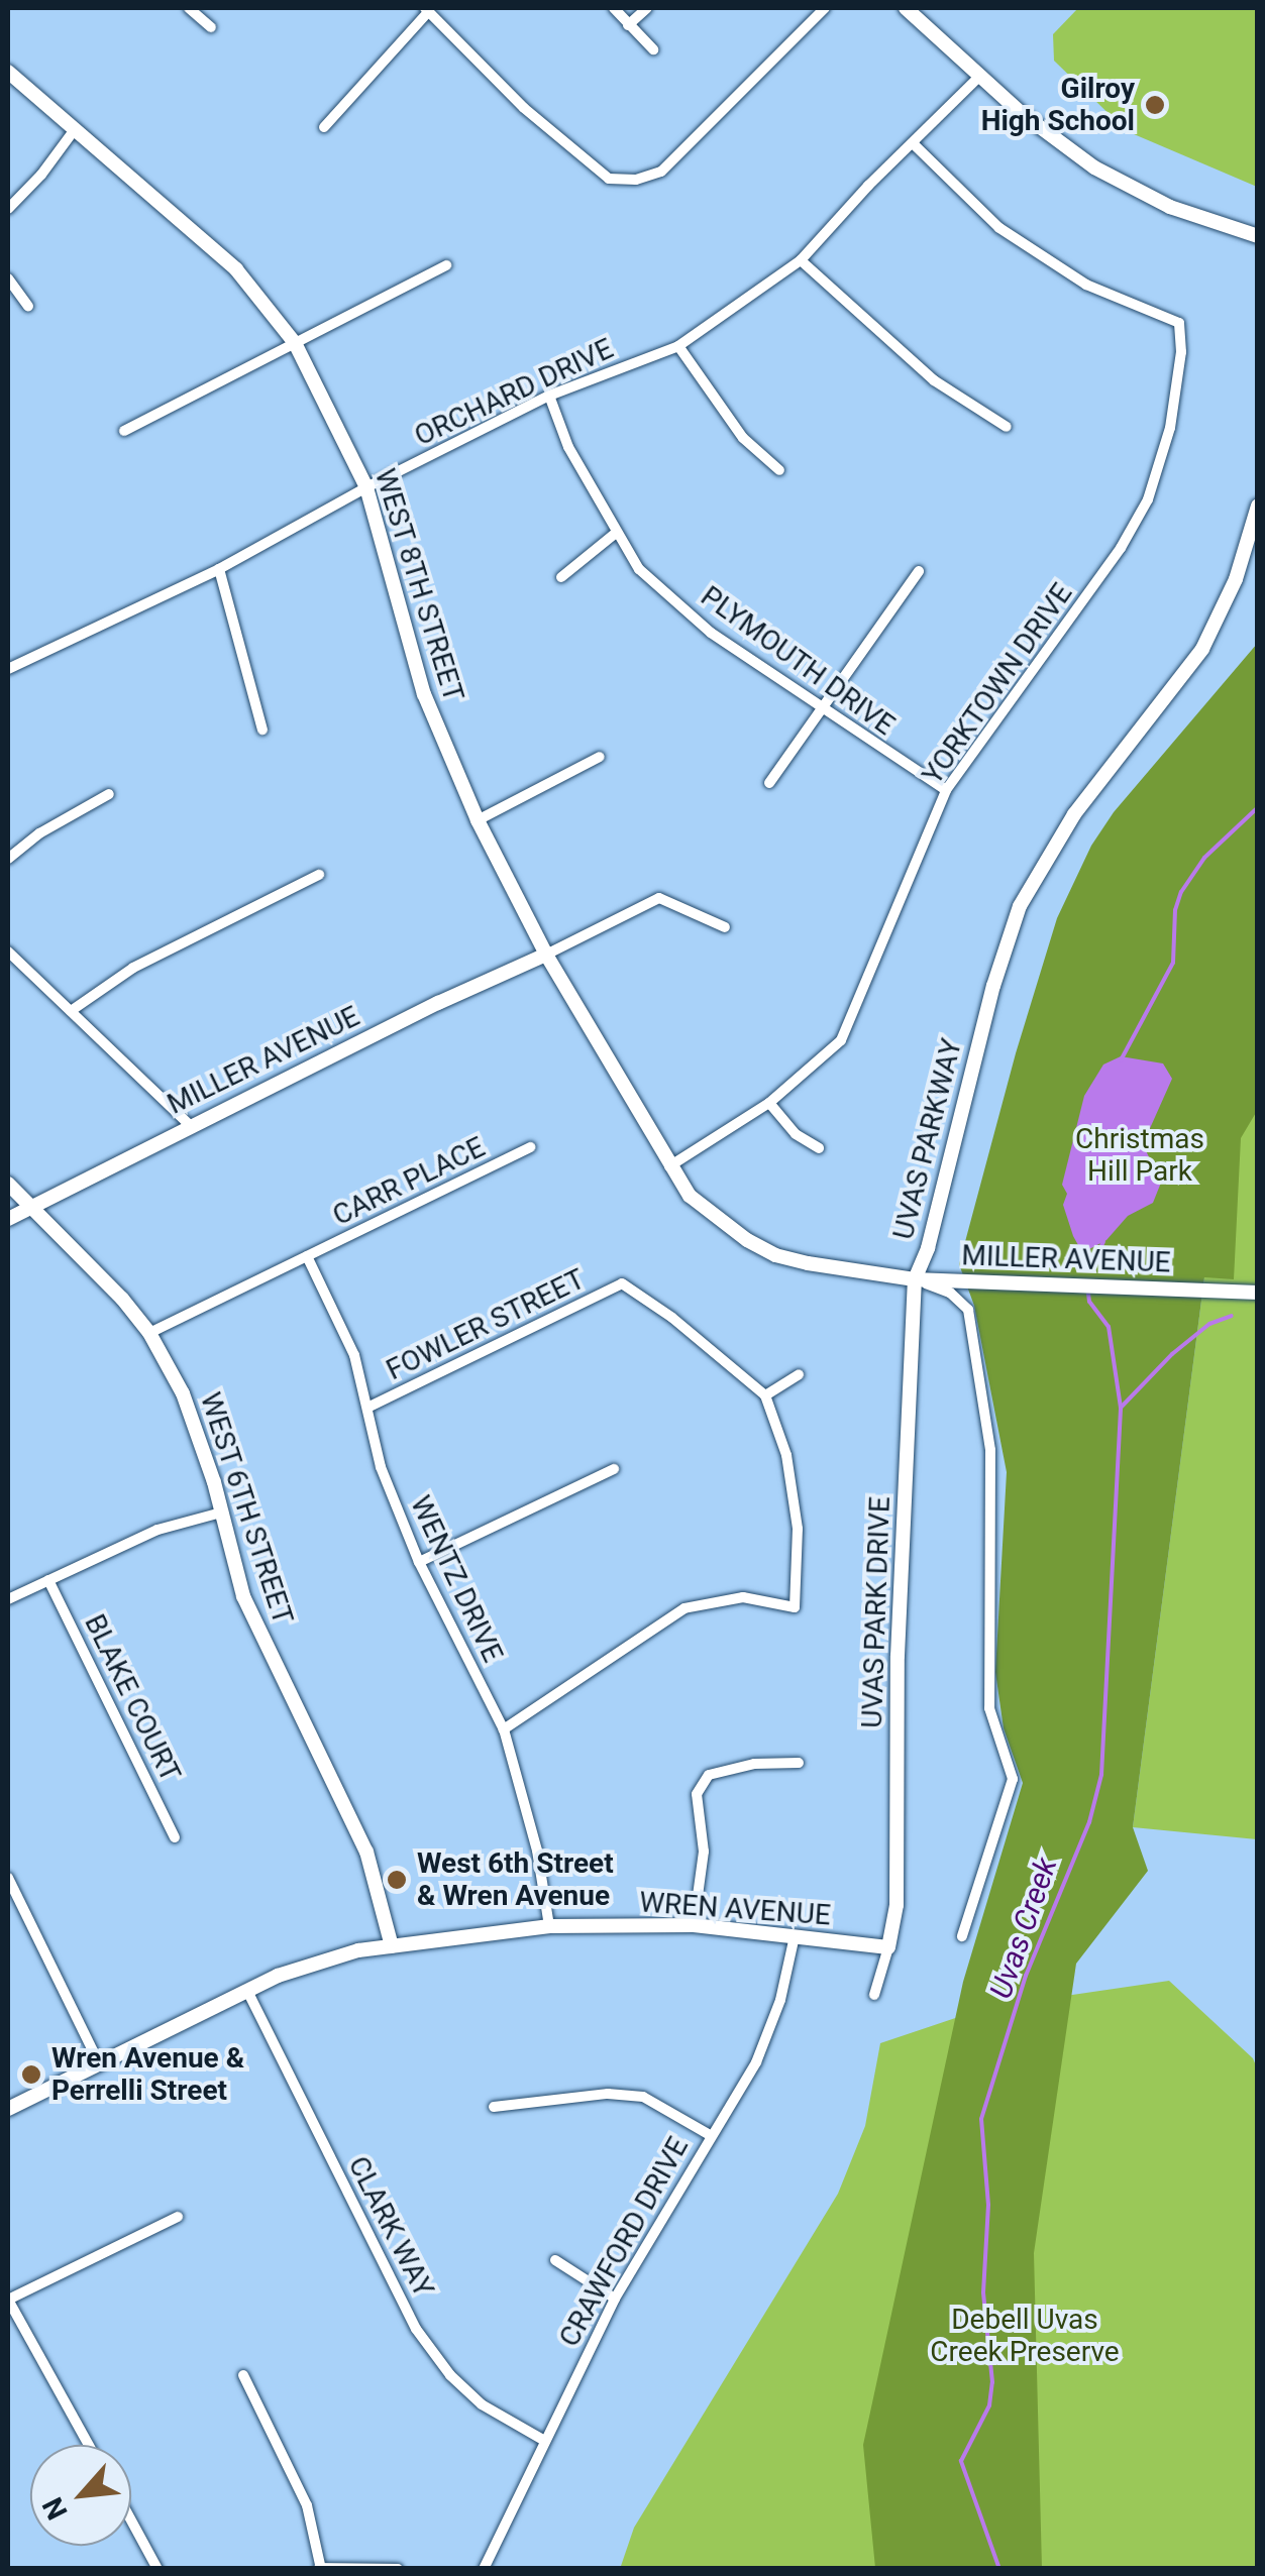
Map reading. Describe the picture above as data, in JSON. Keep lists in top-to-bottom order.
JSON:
{
  "streets": {
    "street": [
      "ORCHARD DRIVE",
      "WEST 8TH STREET",
      "PLYMOUTH DRIVE",
      "YORKTOWN DRIVE",
      "MILLER AVENUE",
      "UVAS PARKWAY",
      "CARR PLACE",
      "FOWLER STREET",
      "WEST 6TH STREET",
      "WENTZ DRIVE",
      "UVAS PARK DRIVE",
      "BLAKE COURT",
      "WREN AVENUE",
      "CLARK WAY",
      "CRAWFORD DRIVE"
    ]
  },
  "crossings": [
    ["ORCHARD DRIVE", "WEST 8TH STREET"],
    ["ORCHARD DRIVE", "PLYMOUTH DRIVE"],
    ["ORCHARD DRIVE", "YORKTOWN DRIVE"],
    ["WEST 8TH STREET", "MILLER AVENUE"],
    ["PLYMOUTH DRIVE", "YORKTOWN DRIVE"],
    ["YORKTOWN DRIVE", "MILLER AVENUE"],
    ["MILLER AVENUE", "UVAS PARKWAY"],
    ["MILLER AVENUE", "WEST 6TH STREET"],
    ["MILLER AVENUE", "UVAS PARK DRIVE"],
    ["UVAS PARKWAY", "UVAS PARK DRIVE"],
    ["CARR PLACE", "WEST 6TH STREET"],
    ["CARR PLACE", "WENTZ DRIVE"],
    ["FOWLER STREET", "WENTZ DRIVE"],
    ["WEST 6TH STREET", "WREN AVENUE"],
    ["WENTZ DRIVE", "WREN AVENUE"],
    ["UVAS PARK DRIVE", "WREN AVENUE"],
    ["WREN AVENUE", "CLARK WAY"],
    ["WREN AVENUE", "CRAWFORD DRIVE"],
    ["CLARK WAY", "CRAWFORD DRIVE"]
  ],
  "water": ["Uvas Creek"],
  "parks": ["Christmas Hill Park", "Debell Uvas Creek Preserve"],
  "places": ["Gilroy High School", "West 6th Street & Wren Avenue", "Wren Avenue & Perrelli Street"],
  "north": "bottom left"
}
